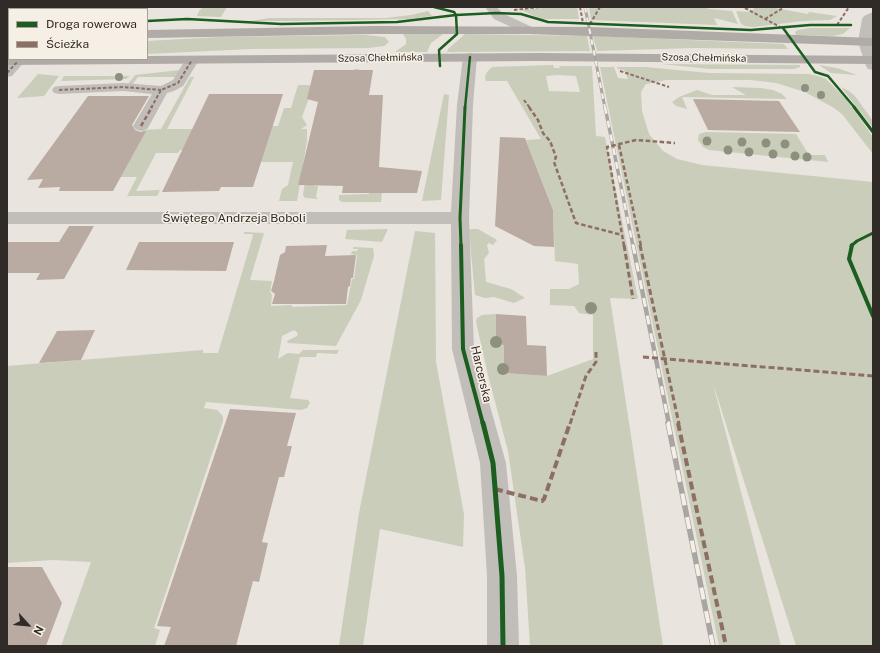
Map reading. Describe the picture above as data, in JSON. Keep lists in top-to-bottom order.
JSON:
{
  "streets": {
    "main road": ["Szosa Chełmińska"],
    "street": ["Świętego Andrzeja Boboli", "Harcerska"]
  },
  "crossings": [
    ["Szosa Chełmińska", "Harcerska"],
    ["Świętego Andrzeja Boboli", "Harcerska"]
  ],
  "legend": ["Droga rowerowa", "Ścieżka"],
  "north": "bottom right"
}
